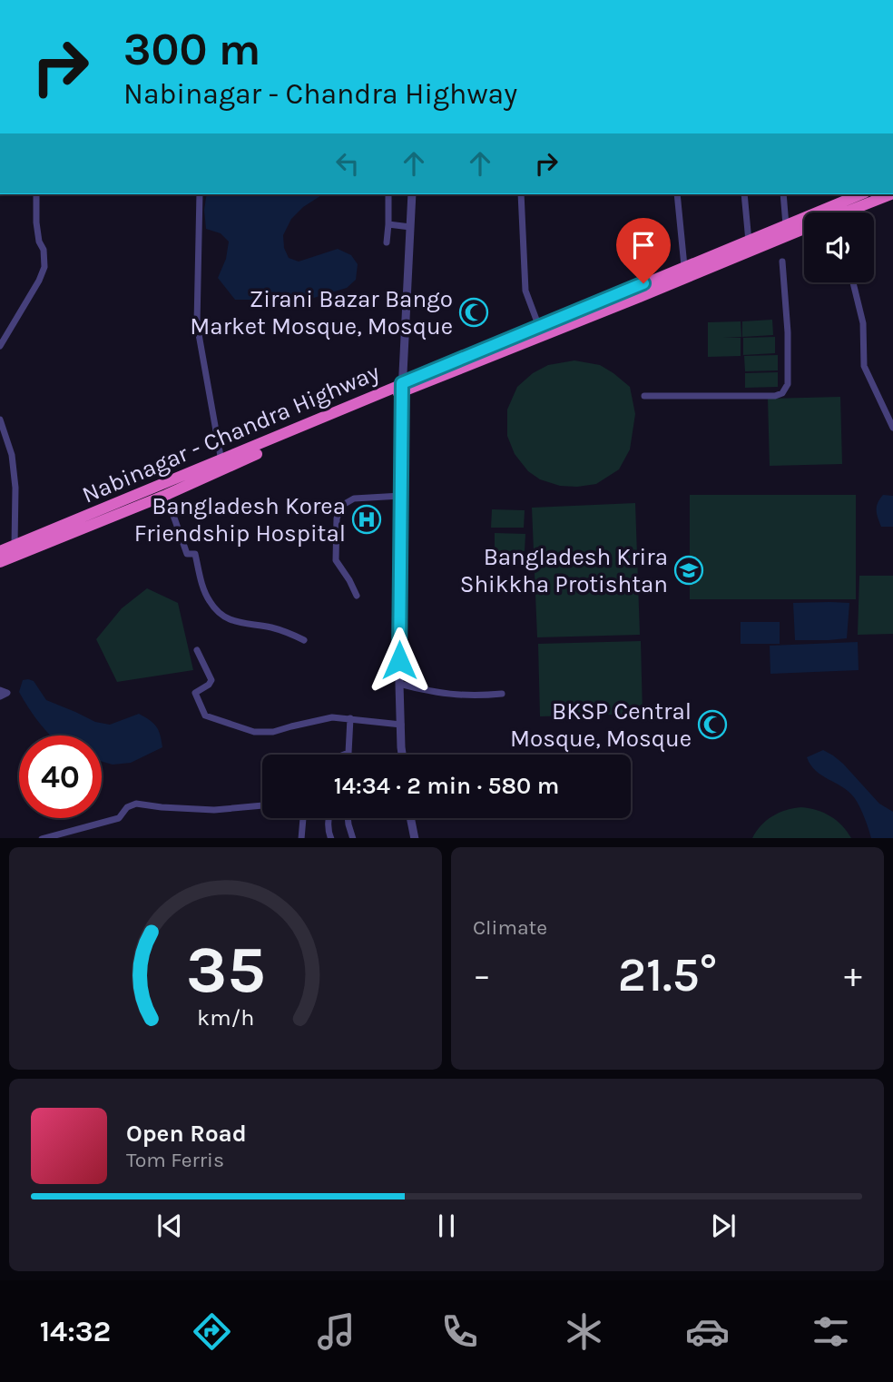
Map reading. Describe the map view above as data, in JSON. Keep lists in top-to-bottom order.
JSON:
{
  "streets": {
    "highway": ["Nabinagar - Chandra Highway"]
  },
  "places": {
    "mosque": ["Zirani Bazar Bango Market Mosque, Mosque", "BKSP Central Mosque, Mosque"],
    "hospital": ["Bangladesh Korea Friendship Hospital"],
    "school or university": ["Bangladesh Krira Shikkha Protishtan"]
  },
  "page": {
    "turn": ["300 m", "Nabinagar - Chandra Highway"],
    "limit": "40",
    "trip": "14:34 · 2 min · 580 m",
    "tile": "Climate",
    "heat": ["−", "21.5°", "+"],
    "song": ["Open Road", "Tom Ferris"],
    "tabs": "14:32",
    "gauge": ["35", "km/h"]
  }
}
